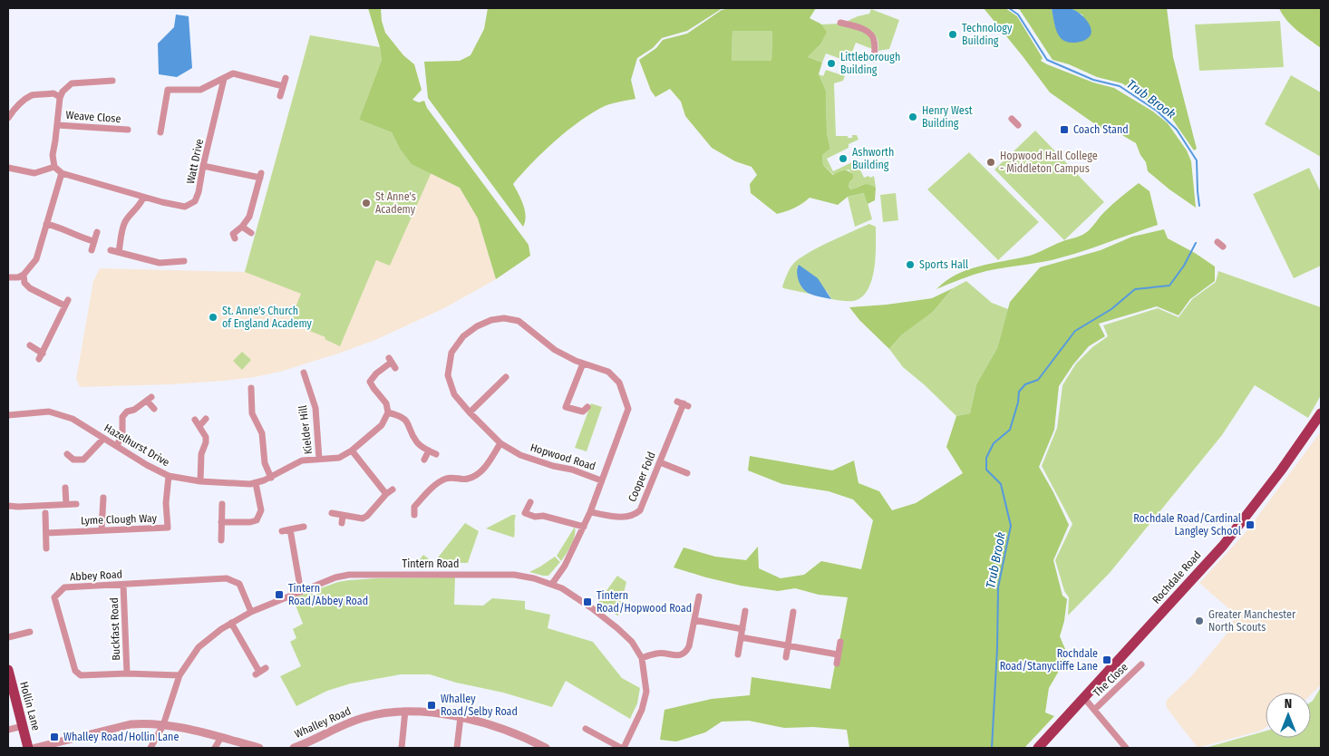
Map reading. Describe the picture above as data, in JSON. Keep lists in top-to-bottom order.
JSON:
{
  "streets": {
    "main road": ["Rochdale Road", "Hollin Lane"],
    "street": [
      "Weave Close",
      "Watt Drive",
      "Kielder Hill",
      "Hazelhurst Drive",
      "Hopwood Road",
      "Cooper Fold",
      "Lyme Clough Way",
      "Tintern Road",
      "Abbey Road",
      "Buckfast Road",
      "The Close",
      "Whalley Road"
    ]
  },
  "crossings": [
    ["Kielder Hill", "Hazelhurst Drive"],
    ["Hazelhurst Drive", "Lyme Clough Way"],
    ["Hopwood Road", "Cooper Fold"],
    ["Hopwood Road", "Tintern Road"],
    ["Tintern Road", "Abbey Road"],
    ["Abbey Road", "Buckfast Road"]
  ],
  "water": ["Trub Brook"],
  "places": {
    "other": [
      "Technology Building",
      "Littleborough Building",
      "Henry West Building",
      "Ashworth Building",
      "Hopwood Hall College - Middleton Campus",
      "St Anne's Academy",
      "Sports Hall",
      "St. Anne's Church of England Academy",
      "Greater Manchester North Scouts"
    ],
    "transit": [
      "Coach Stand",
      "Rochdale Road/Cardinal Langley School",
      "Tintern Road/Abbey Road",
      "Tintern Road/Hopwood Road",
      "Rochdale Road/Stanycliffe Lane",
      "Whalley Road/Selby Road",
      "Whalley Road/Hollin Lane"
    ]
  },
  "north": "top"
}
